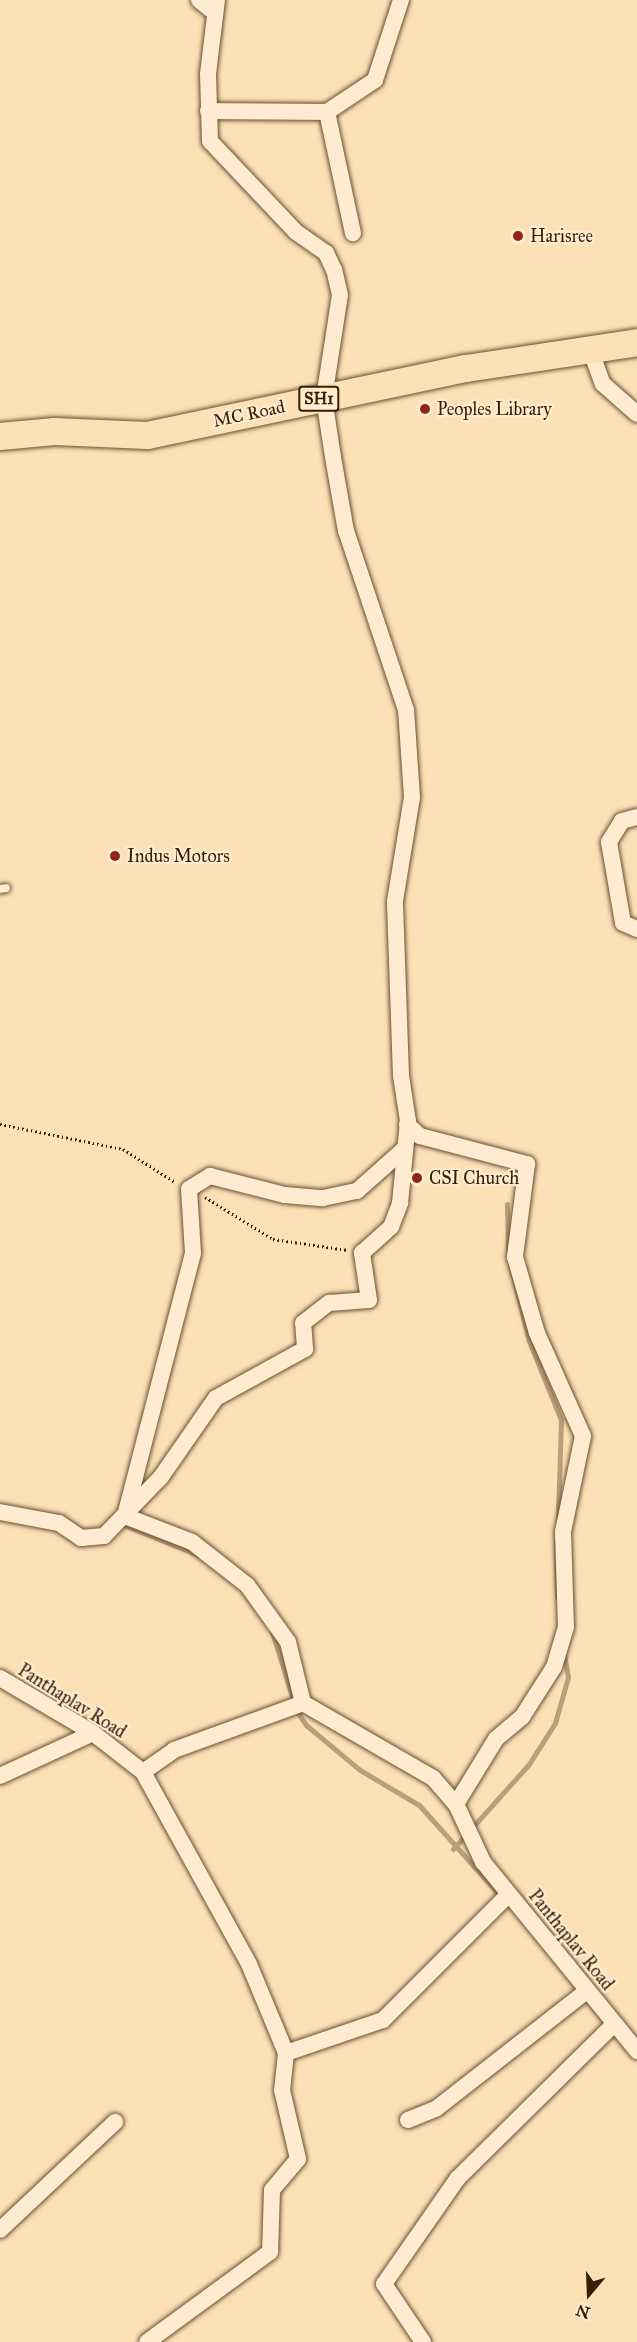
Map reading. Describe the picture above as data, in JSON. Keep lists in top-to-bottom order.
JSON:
{
  "streets": {
    "main road": ["SH1", "MC Road"],
    "street": ["Panthaplav Road"]
  },
  "places": [
    "Harisree",
    "Peoples Library",
    "Indus Motors",
    "CSI Church"
  ],
  "north": "bottom"
}
